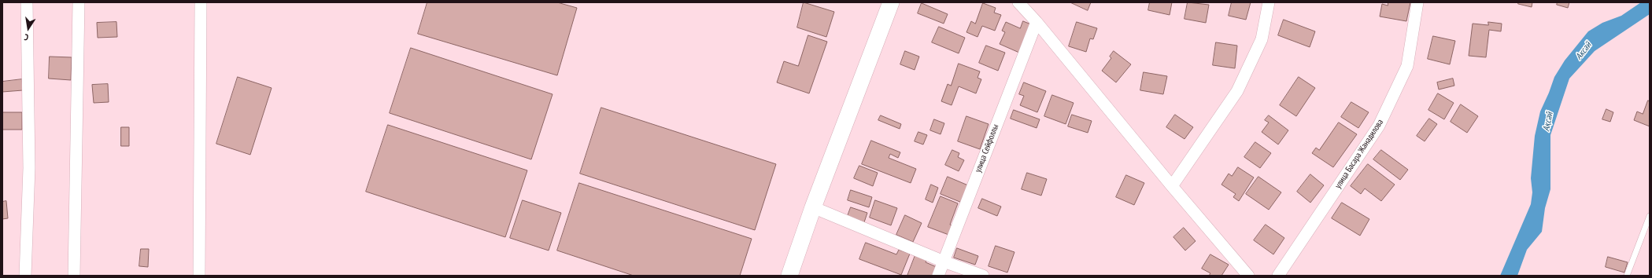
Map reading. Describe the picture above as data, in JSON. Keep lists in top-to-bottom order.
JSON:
{
  "streets": {
    "street": ["улица Сейфоллы", "улица Басара Жанадилова"]
  },
  "water": ["Аксай", "Ақсай"],
  "north": "bottom"
}
